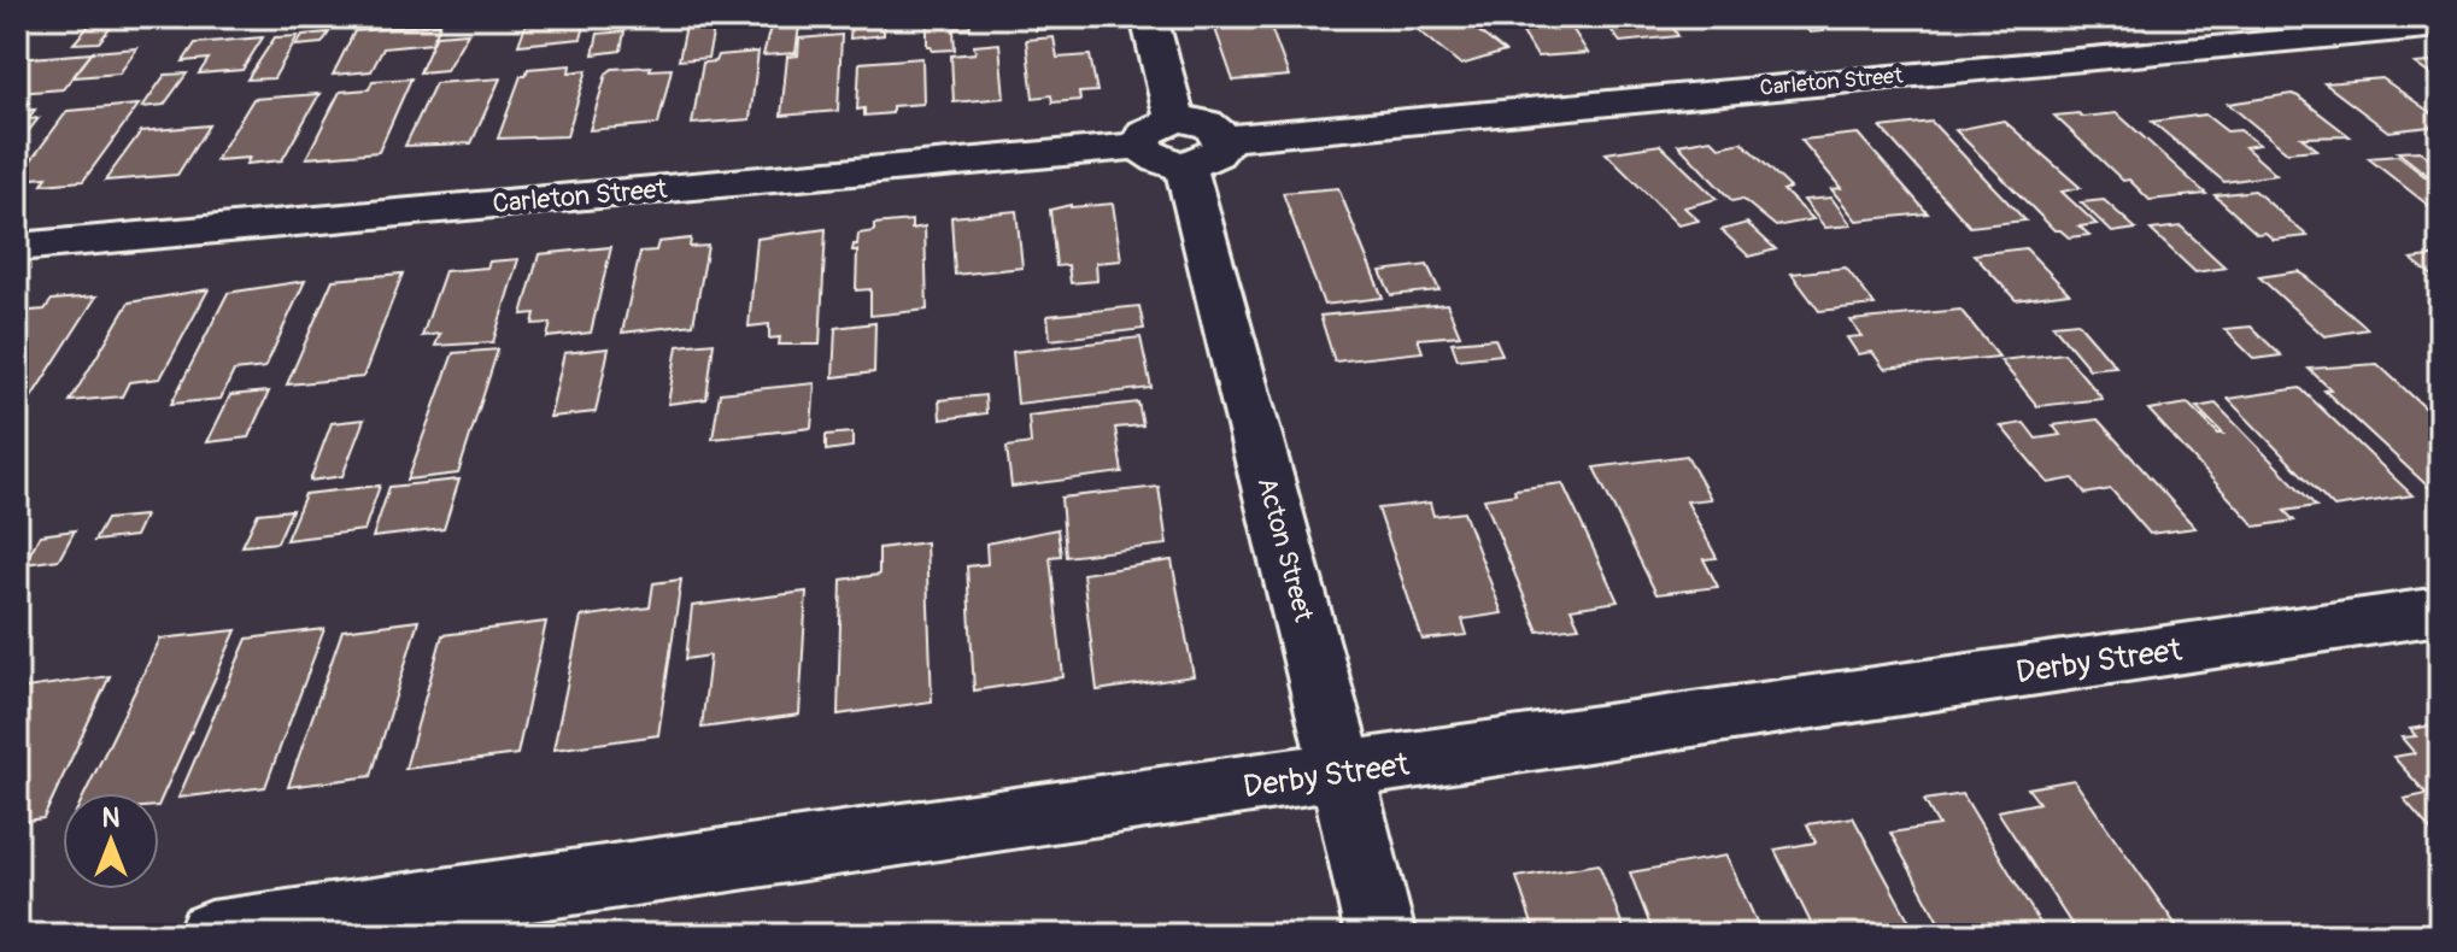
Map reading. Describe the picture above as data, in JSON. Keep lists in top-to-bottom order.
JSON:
{
  "streets": {
    "street": ["Carleton Street", "Acton Street", "Derby Street"]
  },
  "crossings": [
    ["Carleton Street", "Acton Street"],
    ["Acton Street", "Derby Street"]
  ],
  "north": "top"
}
